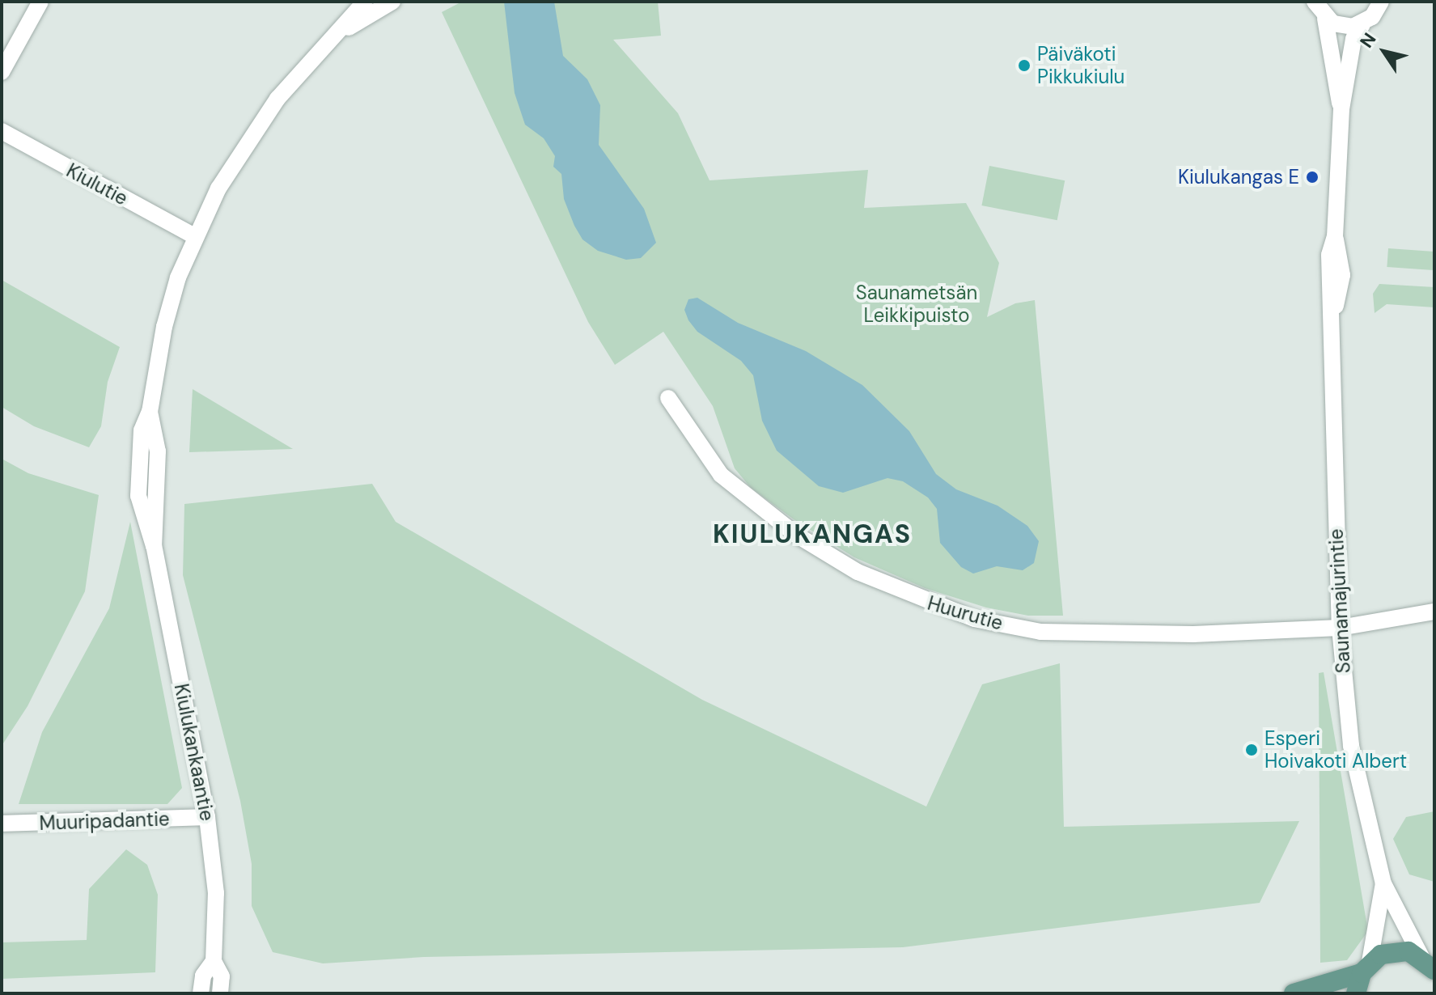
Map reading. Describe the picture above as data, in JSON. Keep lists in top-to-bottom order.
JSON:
{
  "streets": {
    "street": [
      "Kiulutie",
      "Saunamajurintie",
      "Huurutie",
      "Kiulukankaantie",
      "Muuripadantie"
    ]
  },
  "crossings": [
    ["Kiulutie", "Kiulukankaantie"],
    ["Saunamajurintie", "Huurutie"],
    ["Kiulukankaantie", "Muuripadantie"]
  ],
  "districts": ["KIULUKANGAS"],
  "parks": ["Saunametsän Leikkipuisto"],
  "places": ["Päiväkoti Pikkukiulu", "Kiulukangas E", "Esperi Hoivakoti Albert"],
  "north": "top left"
}
